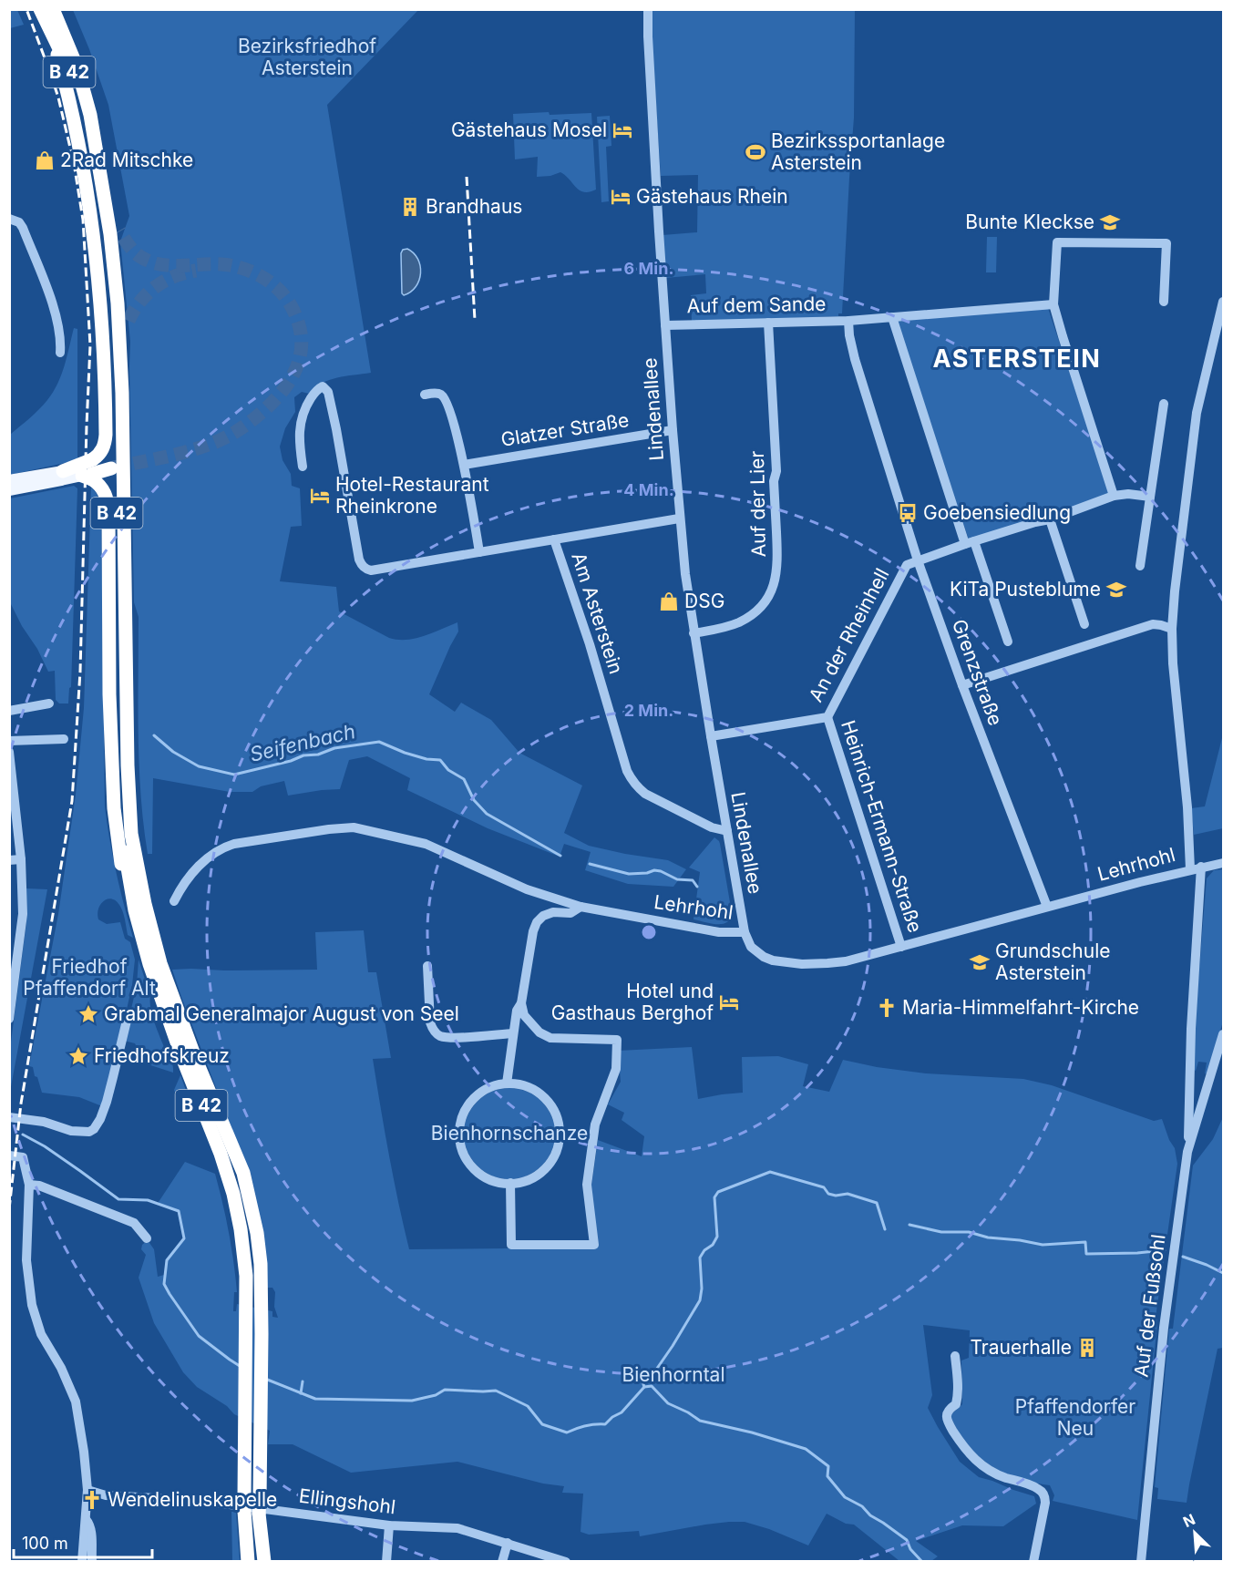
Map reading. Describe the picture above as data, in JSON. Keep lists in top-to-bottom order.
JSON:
{
  "streets": {
    "highway": ["B 42"],
    "street": [
      "Auf dem Sande",
      "Lindenallee",
      "Glatzer Straße",
      "Auf der Lier",
      "Am Asterstein",
      "An der Rheinhell",
      "Grenzstraße",
      "Heinrich-Ermann-Straße",
      "Lehrhohl",
      "Auf der Fußsohl",
      "Ellingshohl"
    ]
  },
  "crossings": [
    ["Auf dem Sande", "Lindenallee"],
    ["Auf dem Sande", "Auf der Lier"],
    ["Auf dem Sande", "Grenzstraße"],
    ["Lindenallee", "Glatzer Straße"],
    ["Lindenallee", "Auf der Lier"],
    ["Lindenallee", "Am Asterstein"],
    ["Lindenallee", "An der Rheinhell"],
    ["Lindenallee", "Lehrhohl"],
    ["An der Rheinhell", "Grenzstraße"],
    ["An der Rheinhell", "Heinrich-Ermann-Straße"],
    ["Grenzstraße", "Lehrhohl"],
    ["Heinrich-Ermann-Straße", "Lehrhohl"],
    ["Lehrhohl", "Auf der Fußsohl"]
  ],
  "districts": ["ASTERSTEIN"],
  "water": ["Seifenbach"],
  "parks": [
    "Bezirksfriedhof Asterstein",
    "Friedhof Pfaffendorf Alt",
    "Bienhornschanze",
    "Bienhorntal",
    "Pfaffendorfer Neu"
  ],
  "places": {
    "hotel": [
      "Gästehaus Mosel",
      "Gästehaus Rhein",
      "Hotel-Restaurant Rheinkrone",
      "Hotel und Gasthaus Berghof"
    ],
    "sports": ["Bezirkssportanlage Asterstein"],
    "shop": ["2Rad Mitschke", "DSG"],
    "building": ["Brandhaus", "Trauerhalle"],
    "school or university": ["Bunte Kleckse", "KiTa Pusteblume", "Grundschule Asterstein"],
    "bus stop": ["Goebensiedlung"],
    "church": ["Maria-Himmelfahrt-Kirche", "Wendelinuskapelle"],
    "place": ["Grabmal Generalmajor August von Seel", "Friedhofskreuz"]
  },
  "scale_bar": "100 m",
  "north": "top left",
  "rings": ["6 Min.", "4 Min.", "2 Min."]
}
